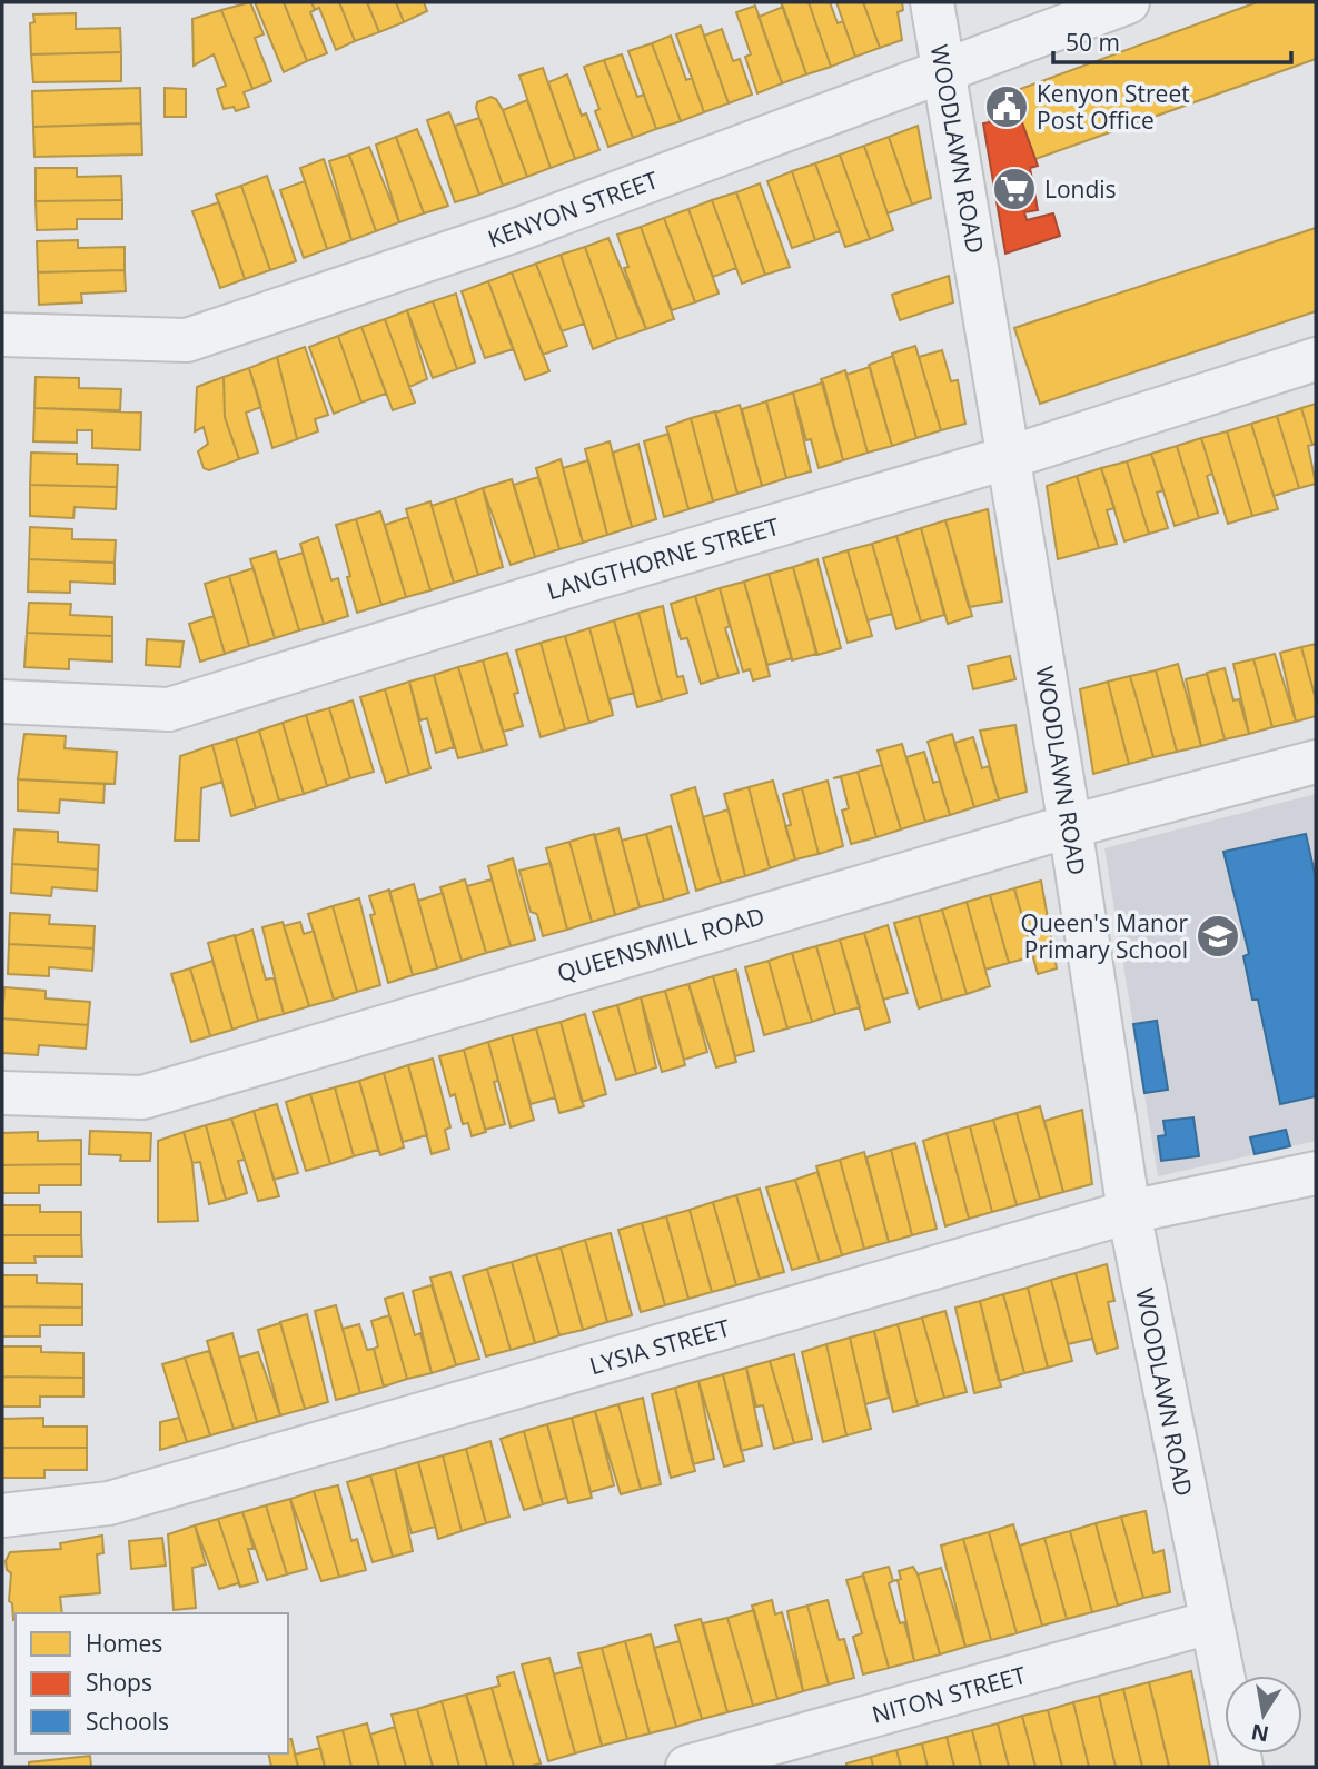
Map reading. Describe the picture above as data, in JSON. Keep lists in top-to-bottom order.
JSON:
{
  "streets": {
    "street": [
      "WOODLAWN ROAD",
      "KENYON STREET",
      "LANGTHORNE STREET",
      "QUEENSMILL ROAD",
      "LYSIA STREET",
      "NITON STREET"
    ]
  },
  "crossings": [
    ["WOODLAWN ROAD", "KENYON STREET"],
    ["WOODLAWN ROAD", "LANGTHORNE STREET"],
    ["WOODLAWN ROAD", "QUEENSMILL ROAD"],
    ["WOODLAWN ROAD", "LYSIA STREET"],
    ["WOODLAWN ROAD", "NITON STREET"]
  ],
  "places": {
    "public building": ["Kenyon Street Post Office"],
    "supermarket": ["Londis"],
    "school or university": ["Queen's Manor Primary School"]
  },
  "legend": ["Homes", "Shops", "Schools"],
  "scale_bar": "50 m",
  "north": "bottom"
}
